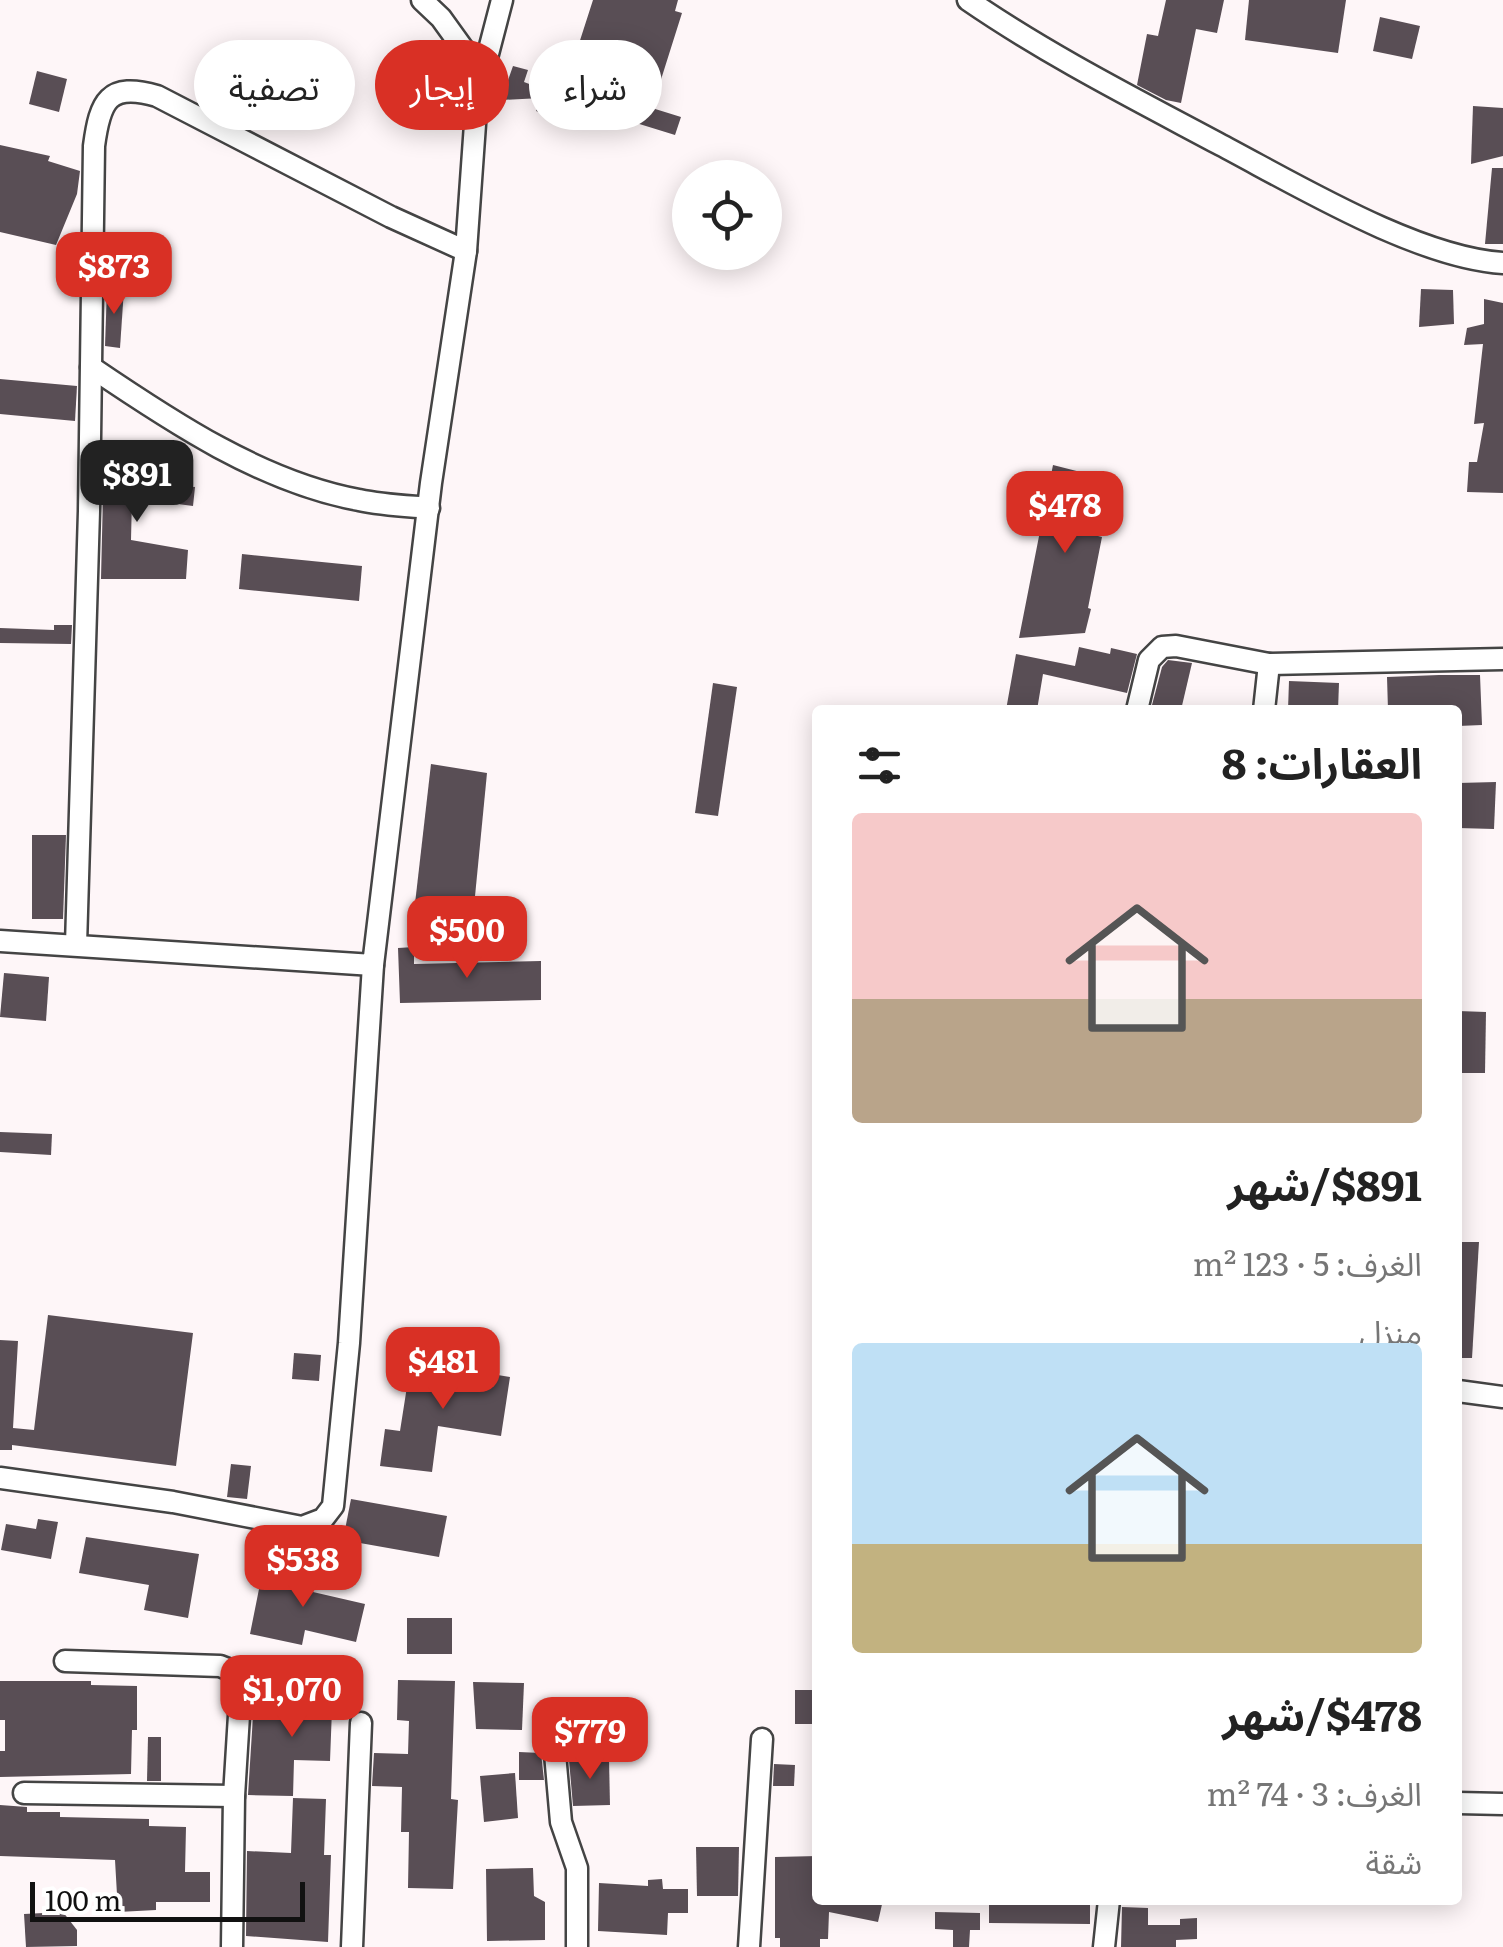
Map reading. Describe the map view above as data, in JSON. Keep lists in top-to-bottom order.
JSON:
{
  "scale_bar": "100 m",
  "page": {
    "chip": ["شراء", "إيجار", "تصفية"],
    "price": [
      "$873",
      "$891",
      "$478",
      "$500",
      "$481",
      "$538",
      "$1,070",
      "$779"
    ],
    "heading": "العقارات: 8",
    "list": [
      {
        "name": "$891/شهر",
        "note": "الغرف: 5 · 123 m² · منزل"
      },
      {
        "name": "$478/شهر",
        "note": "الغرف: 3 · 74 m² · شقة"
      }
    ],
    "scale": "100 m"
  }
}
